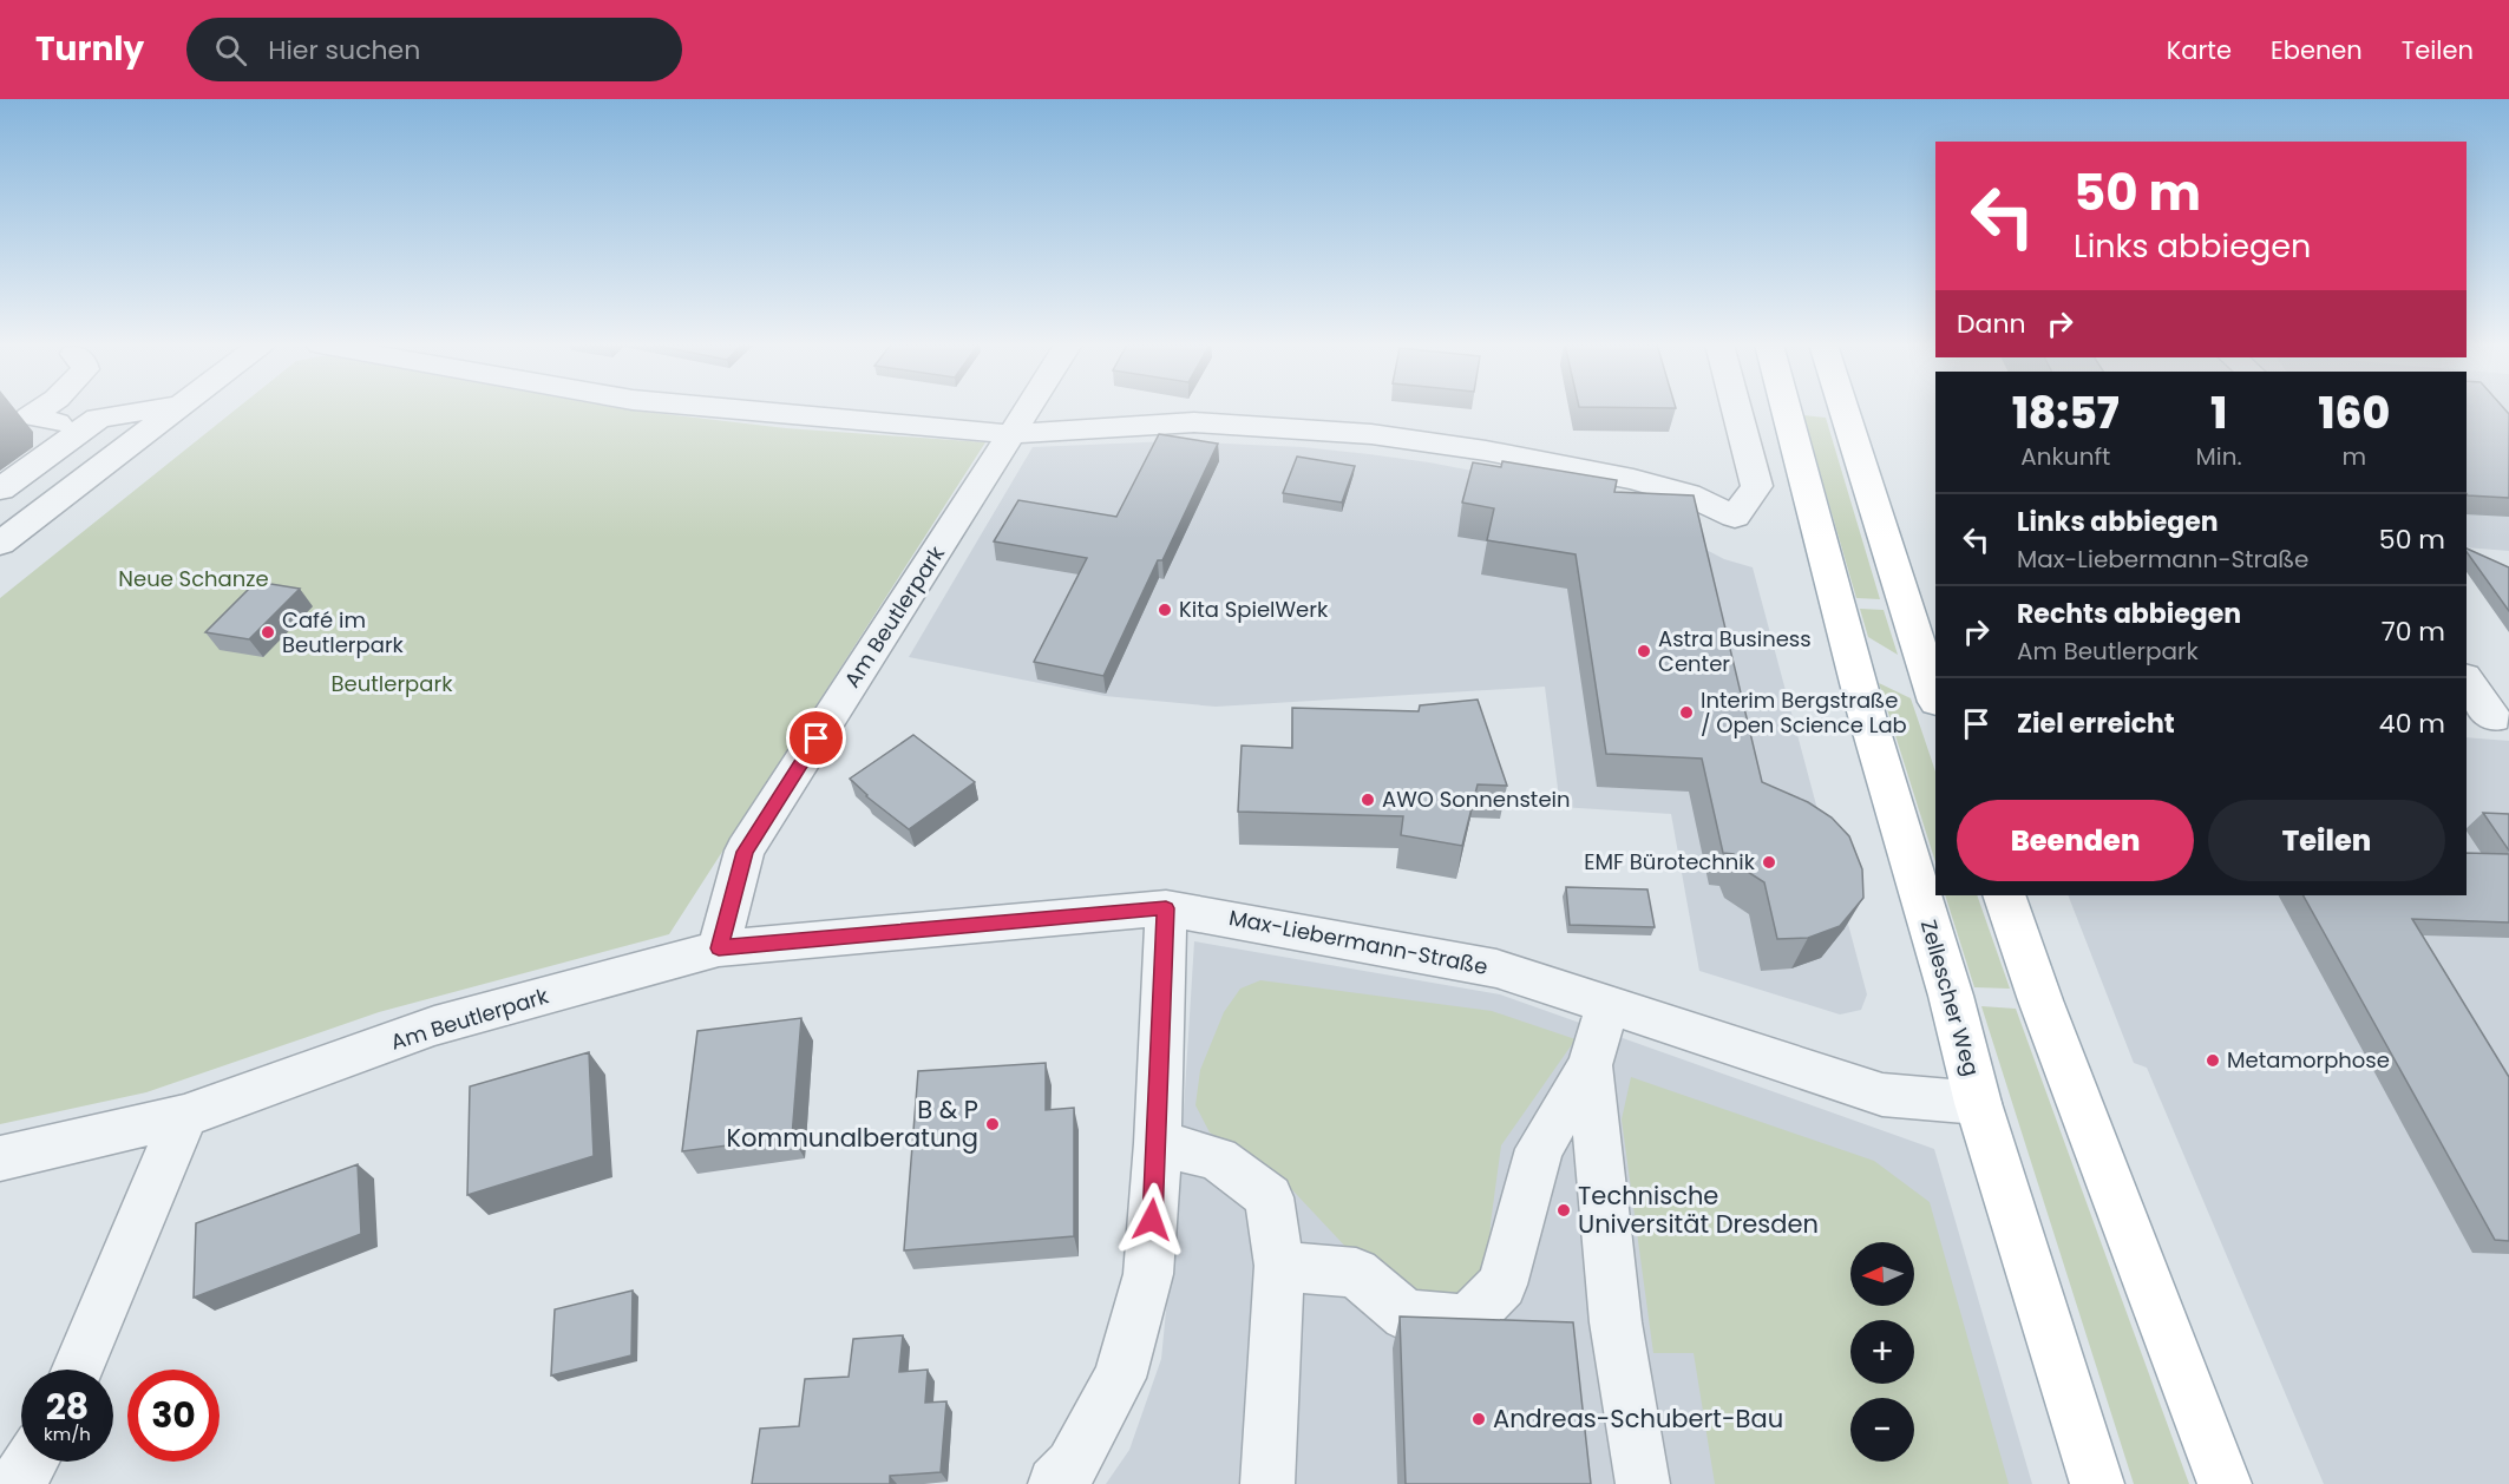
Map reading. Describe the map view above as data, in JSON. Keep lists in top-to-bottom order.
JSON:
{
  "streets": {
    "main road": ["Zellescher Weg"],
    "street": ["Am Beutlerpark", "Max-Liebermann-Straße"]
  },
  "crossings": [
    ["Am Beutlerpark", "Max-Liebermann-Straße"],
    ["Max-Liebermann-Straße", "Zellescher Weg"]
  ],
  "parks": ["Neue Schanze", "Beutlerpark"],
  "places": [
    "Kita SpielWerk",
    "Café im Beutlerpark",
    "Astra Business Center",
    "Interim Bergstraße / Open Science Lab",
    "AWO Sonnenstein",
    "EMF Bürotechnik",
    "Metamorphose",
    "B & P Kommunalberatung",
    "Technische Universität Dresden",
    "Andreas-Schubert-Bau"
  ],
  "north": "left",
  "page": {
    "header": "Turnly",
    "search": "Hier suchen",
    "nav": ["Karte", "Ebenen", "Teilen"],
    "turn": ["50 m", "Links abbiegen"],
    "then": "Dann",
    "eta": [
      "18:57",
      "Ankunft",
      "1",
      "Min.",
      "160",
      "m"
    ],
    "list": [
      {
        "name": "Links abbiegen",
        "note": "Max-Liebermann-Straße",
        "value": "50 m"
      },
      {
        "name": "Rechts abbiegen",
        "note": "Am Beutlerpark",
        "value": "70 m"
      },
      {
        "name": "Ziel erreicht",
        "value": "40 m"
      }
    ],
    "buttons": ["Beenden", "Teilen"],
    "map_buttons": ["+", "−"],
    "speed": "28 km/h",
    "limit": "30"
  }
}
